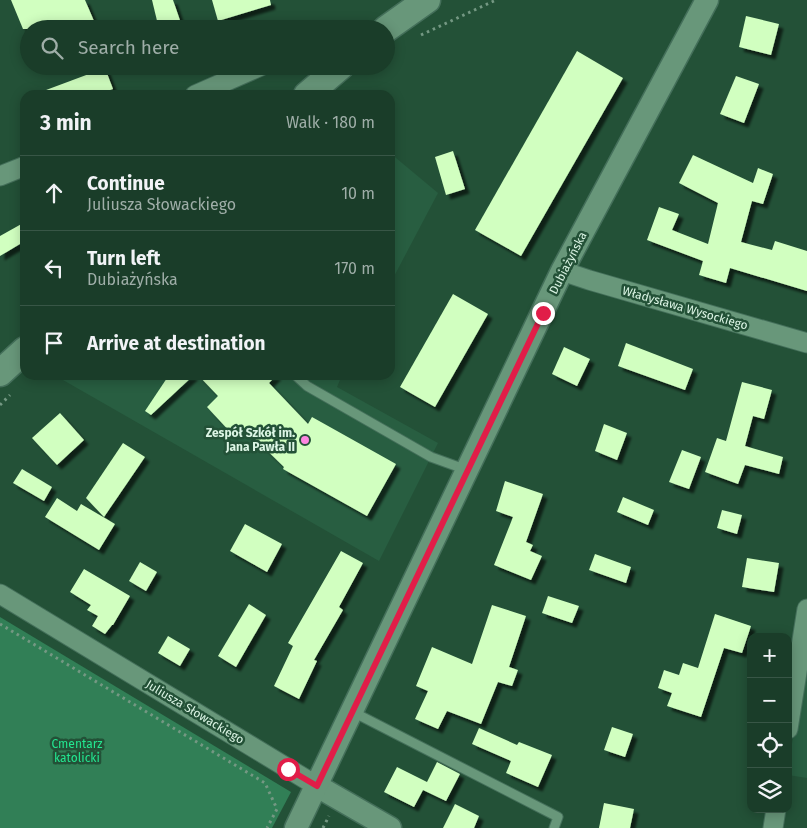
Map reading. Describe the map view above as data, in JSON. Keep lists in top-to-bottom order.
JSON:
{
  "streets": {
    "street": ["Dubiażyńska", "Władysława Wysockiego", "Juliusza Słowackiego"]
  },
  "crossings": [
    ["Dubiażyńska", "Władysława Wysockiego"],
    ["Dubiażyńska", "Juliusza Słowackiego"]
  ],
  "parks": ["Cmentarz katolicki"],
  "places": ["Zespół Szkół im. Jana Pawła II"],
  "page": {
    "search": "Search here",
    "heading": ["3 min", "Walk · 180 m"],
    "list": [
      ["Continue", "Juliusza Słowackiego", "10 m"],
      ["Turn left", "Dubiażyńska", "170 m"],
      "Arrive at destination"
    ],
    "map_buttons": ["+", "−"]
  }
}
